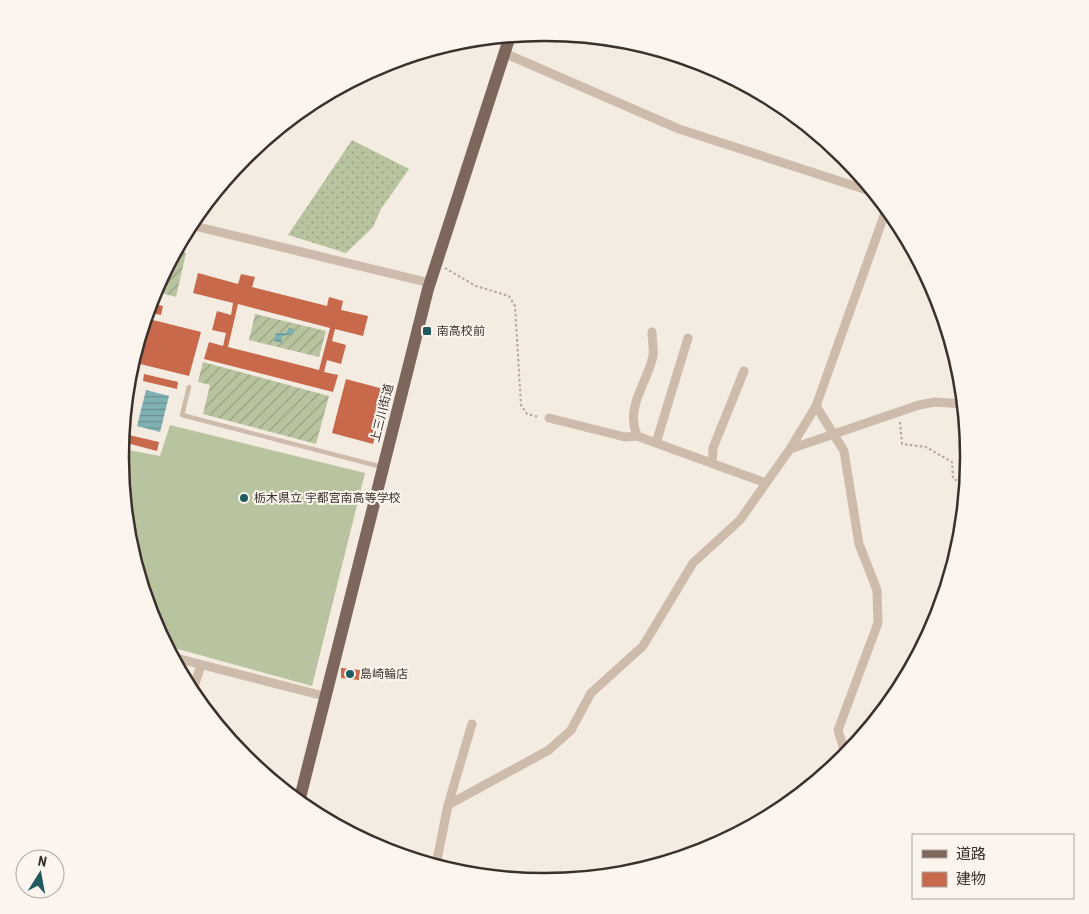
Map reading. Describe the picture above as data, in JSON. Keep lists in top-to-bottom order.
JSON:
{
  "streets": {
    "main road": ["上三川街道"]
  },
  "places": {
    "transit": ["南高校前"],
    "other": ["栃木県立 宇都宮南高等学校", "島崎輪店"]
  },
  "legend": ["道路", "建物"],
  "north": "top"
}
